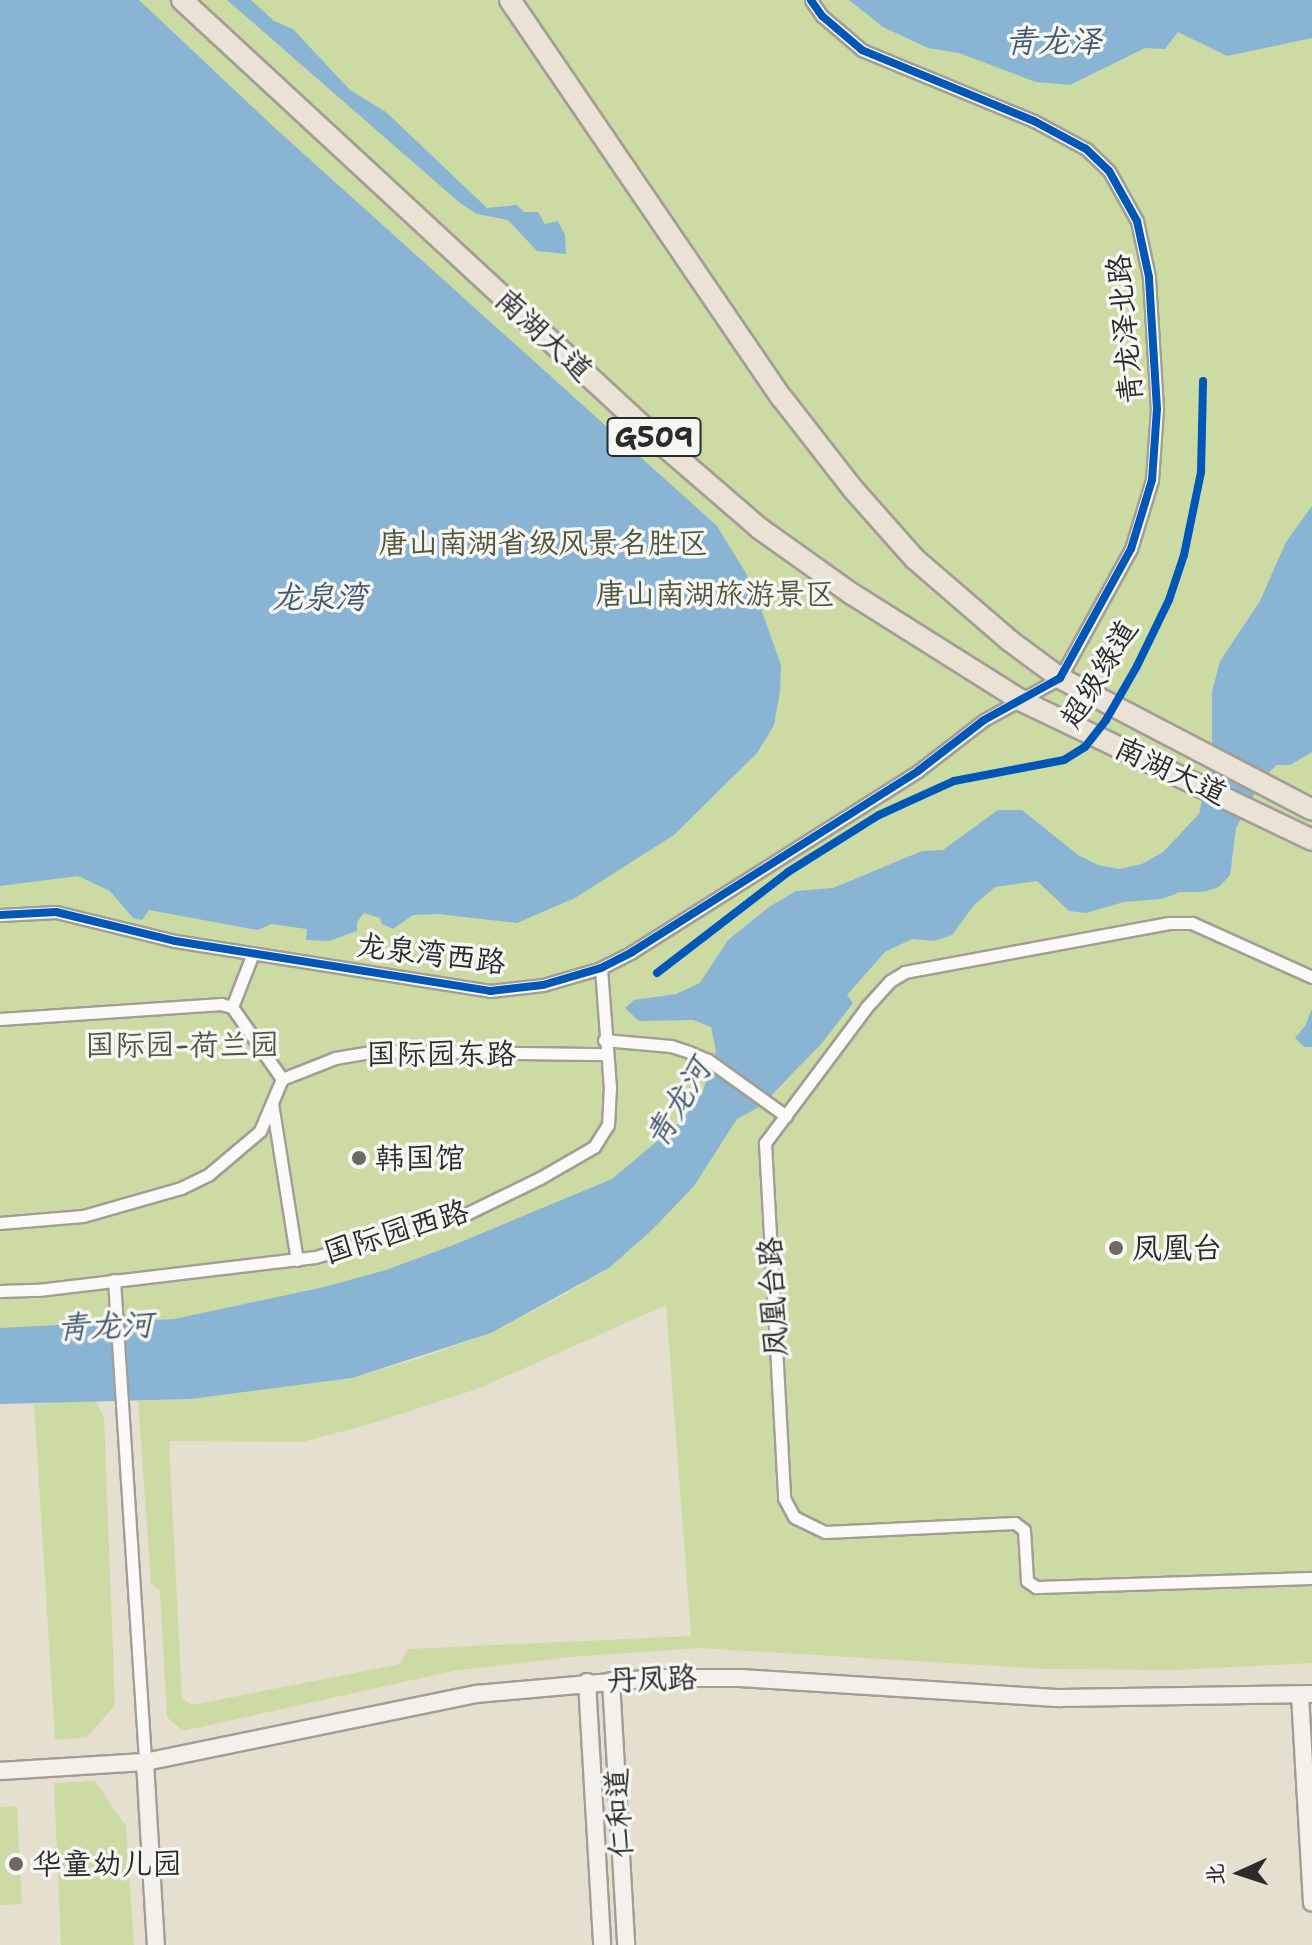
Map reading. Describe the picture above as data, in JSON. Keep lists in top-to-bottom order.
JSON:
{
  "streets": {
    "highway": ["南湖大道", "G509"],
    "main road": ["丹凤路", "仁和道"],
    "street": [
      "青龙泽北路",
      "龙泉湾西路",
      "国际园东路",
      "国际园西路",
      "凤凰台路"
    ],
    "cycle path": ["超级绿道"]
  },
  "crossings": [
    ["青龙泽北路", "南湖大道"],
    ["南湖大道", "龙泉湾西路"],
    ["龙泉湾西路", "国际园西路"],
    ["国际园东路", "国际园西路"],
    ["丹凤路", "仁和道"]
  ],
  "water": ["青龙泽", "龙泉湾", "青龙河"],
  "parks": ["唐山南湖省级风景名胜区", "唐山南湖旅游景区", "国际园-荷兰园"],
  "places": ["韩国馆", "凤凰台", "华童幼儿园"],
  "north": "left"
}
